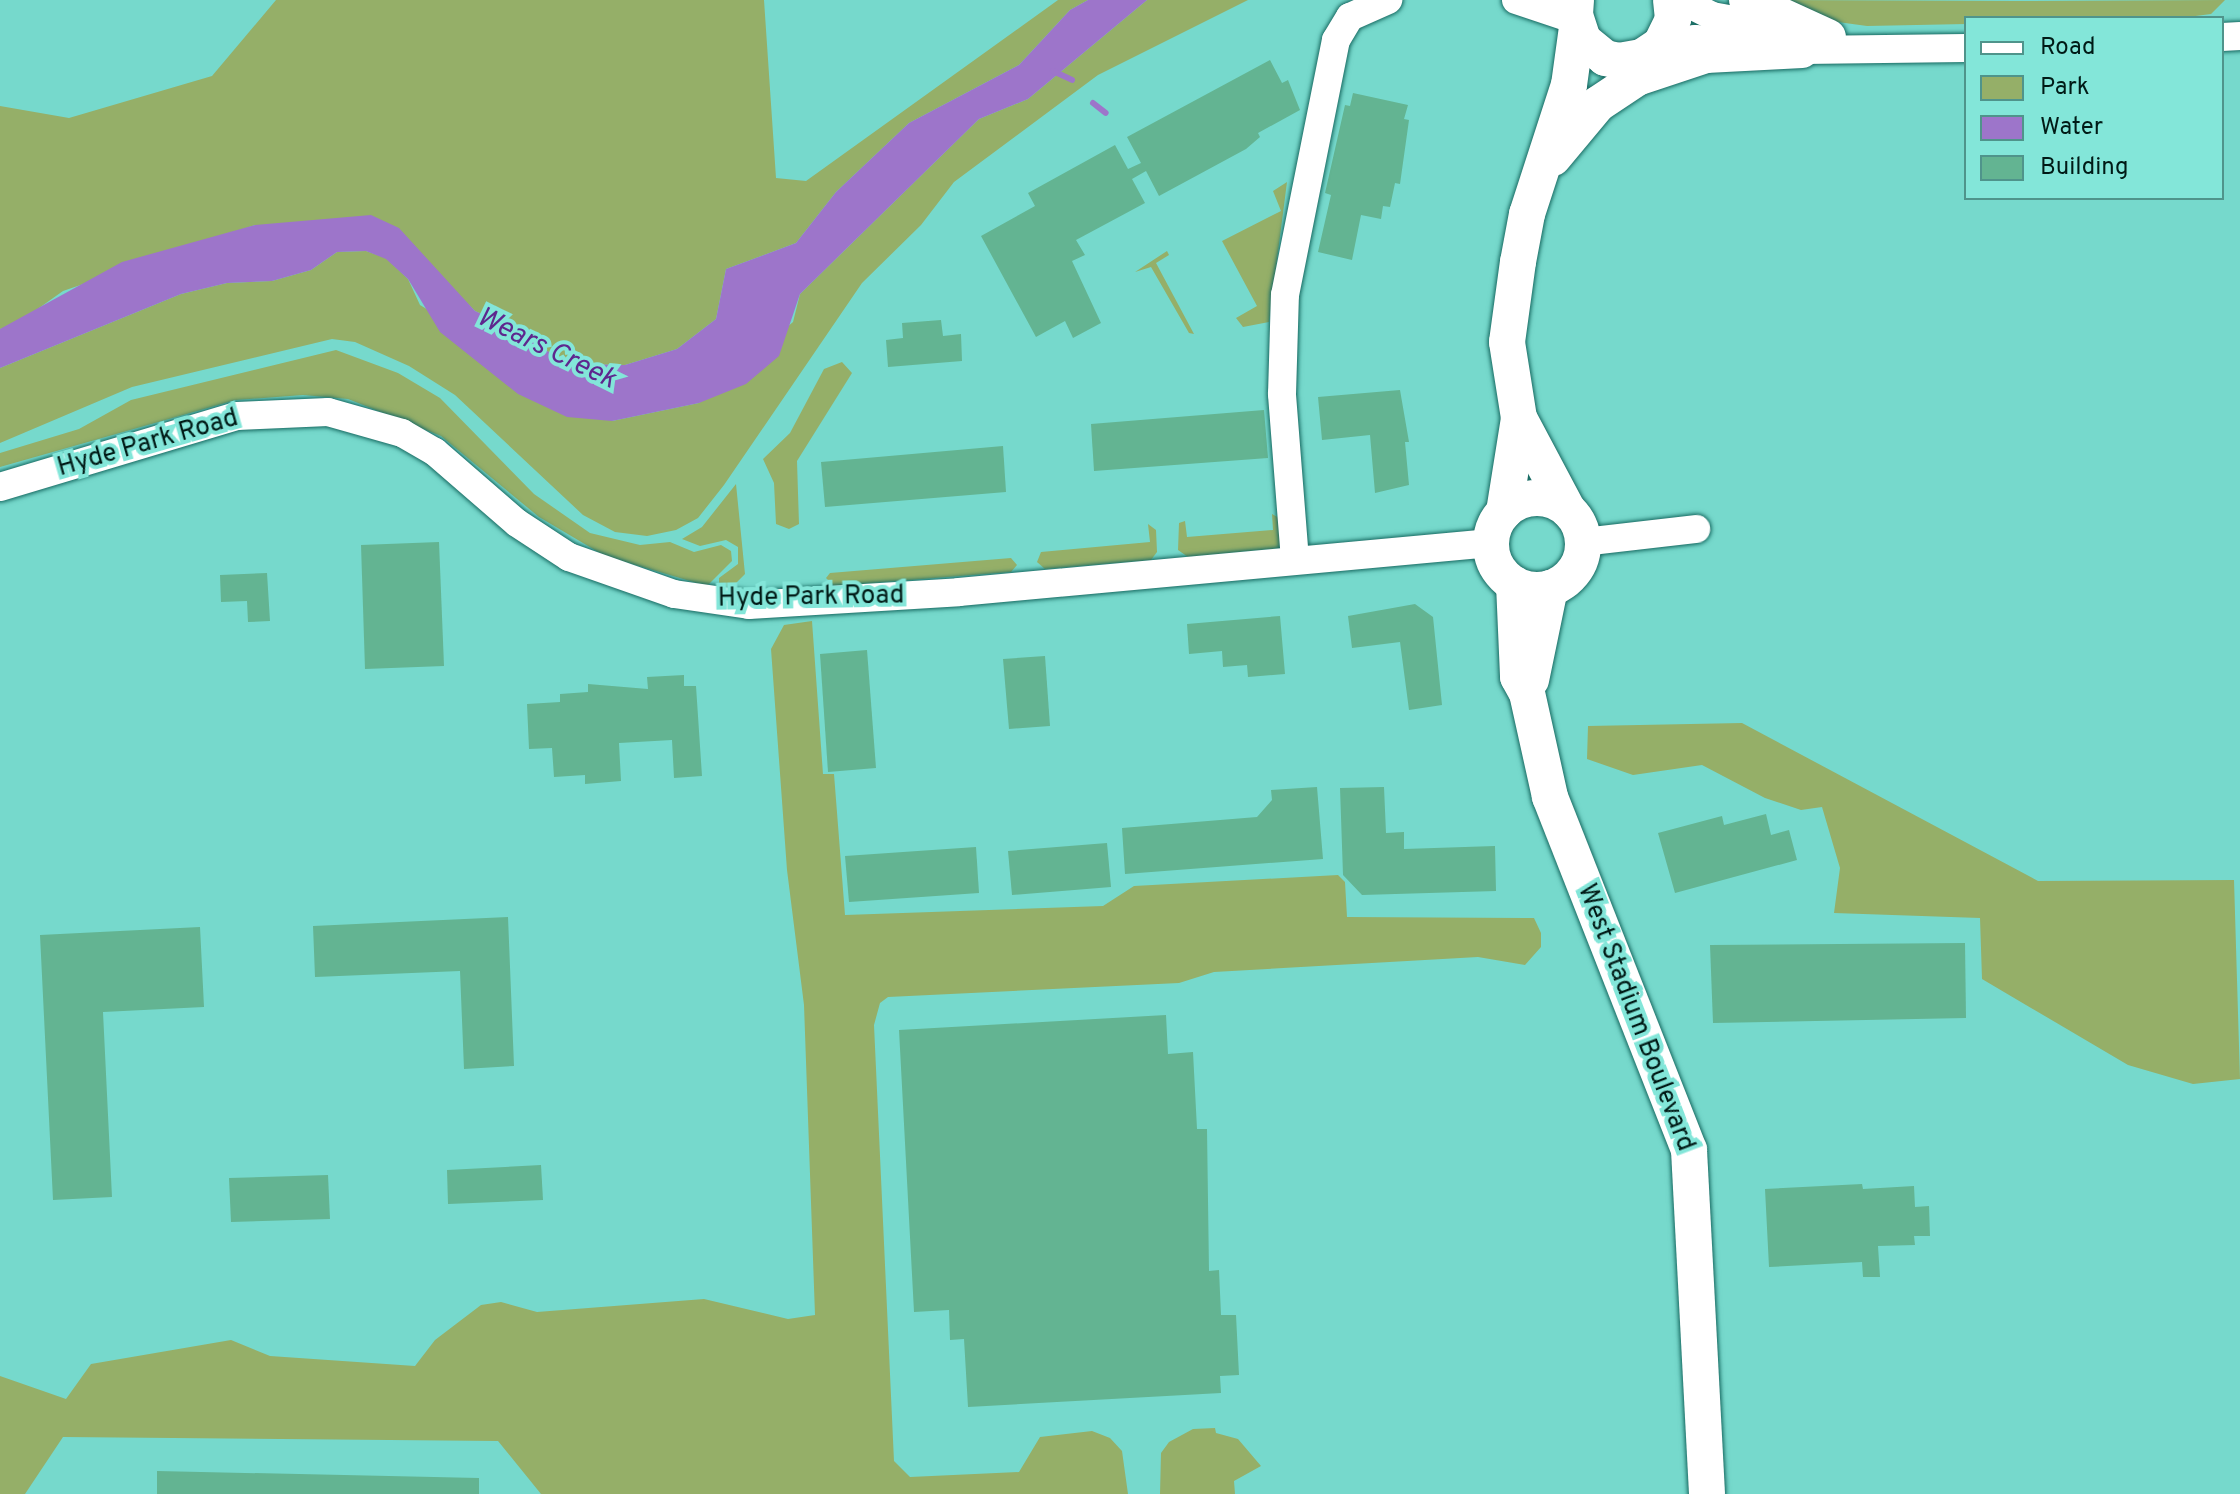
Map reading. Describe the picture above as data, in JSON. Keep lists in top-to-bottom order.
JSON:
{
  "streets": {
    "main road": ["West Stadium Boulevard"],
    "street": ["Hyde Park Road"]
  },
  "crossings": [
    ["Hyde Park Road", "West Stadium Boulevard"]
  ],
  "water": ["Wears Creek"],
  "legend": [
    "Road",
    "Park",
    "Water",
    "Building"
  ]
}
